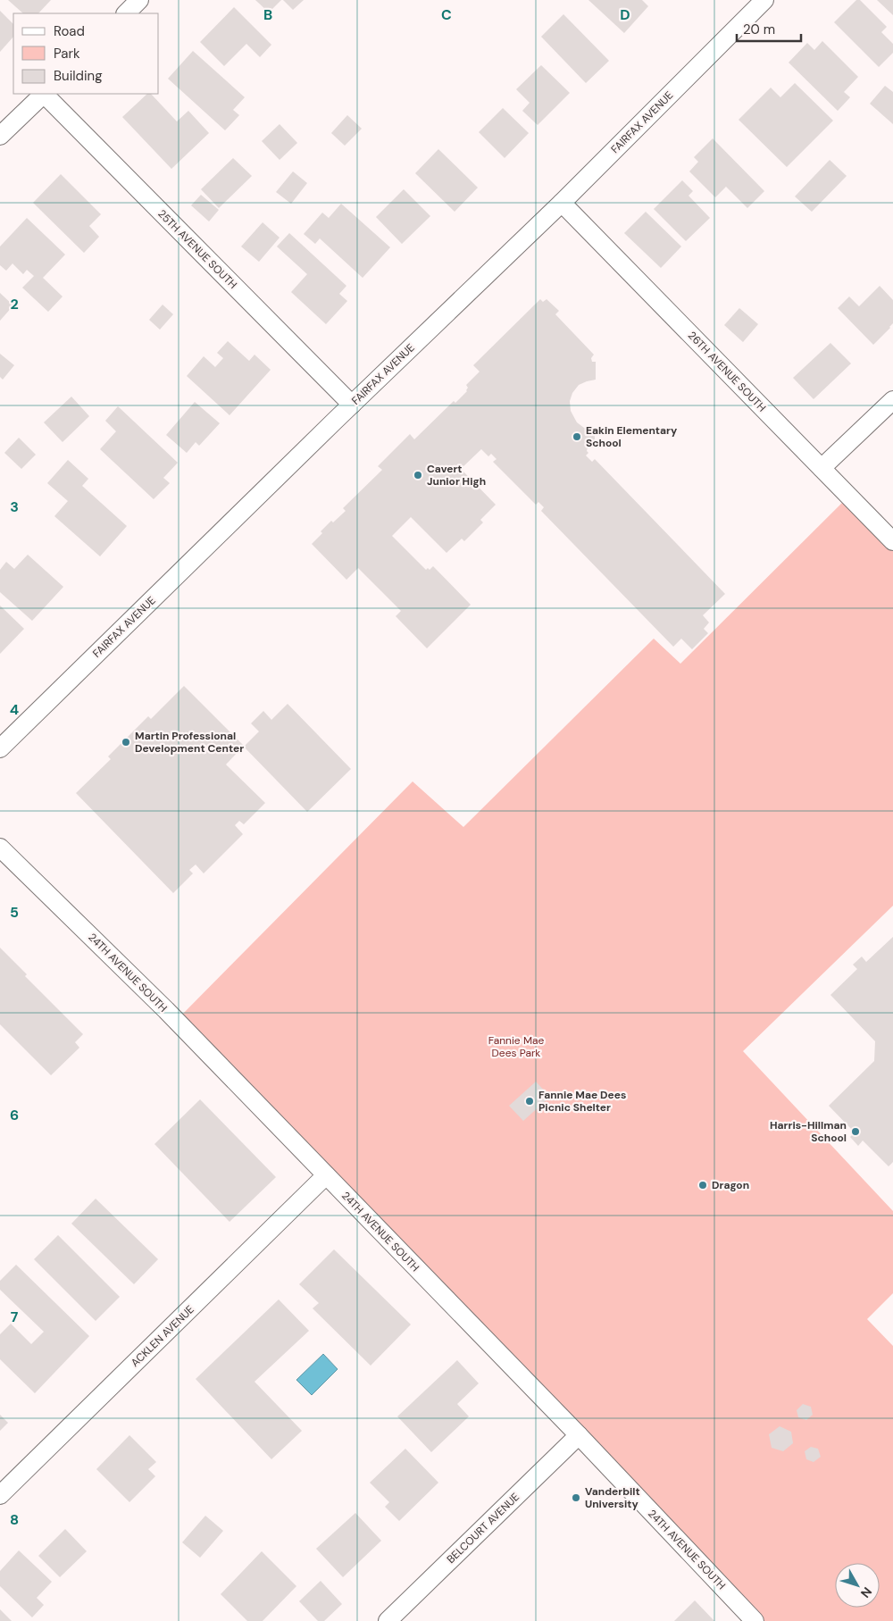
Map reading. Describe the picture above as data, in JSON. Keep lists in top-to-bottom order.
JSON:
{
  "streets": {
    "street": [
      "FAIRFAX AVENUE",
      "25TH AVENUE SOUTH",
      "26TH AVENUE SOUTH",
      "24TH AVENUE SOUTH",
      "ACKLEN AVENUE",
      "BELCOURT AVENUE"
    ]
  },
  "crossings": [
    ["FAIRFAX AVENUE", "25TH AVENUE SOUTH"],
    ["FAIRFAX AVENUE", "26TH AVENUE SOUTH"],
    ["24TH AVENUE SOUTH", "ACKLEN AVENUE"],
    ["24TH AVENUE SOUTH", "BELCOURT AVENUE"]
  ],
  "parks": ["Fannie Mae Dees Park"],
  "places": [
    "Eakin Elementary School",
    "Cavert Junior High",
    "Martin Professional Development Center",
    "Fannie Mae Dees Picnic Shelter",
    "Harris-Hillman School",
    "Dragon",
    "Vanderbilt University"
  ],
  "legend": ["Road", "Park", "Building"],
  "scale_bar": "20 m",
  "north": "bottom right",
  "grid": {
    "columns": ["B", "C", "D"],
    "rows": [
      "2",
      "3",
      "4",
      "5",
      "6",
      "7",
      "8"
    ]
  }
}
